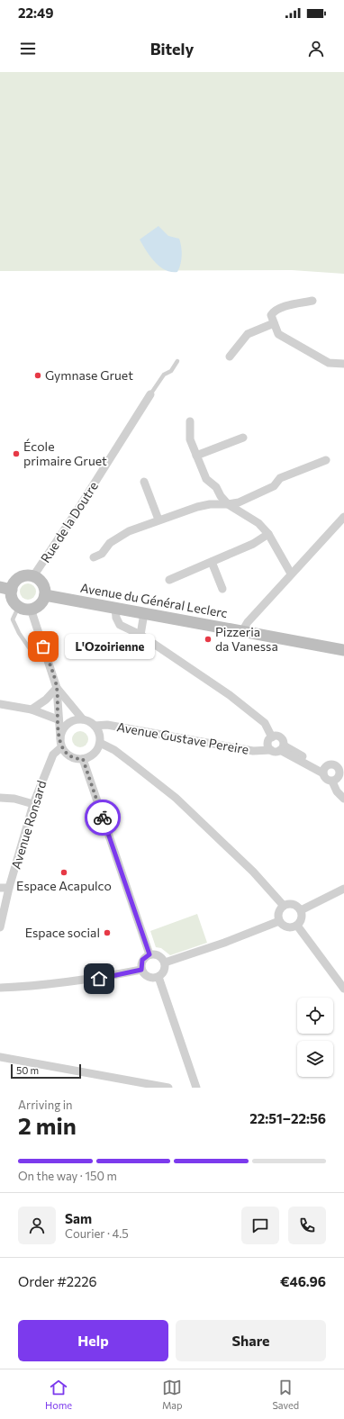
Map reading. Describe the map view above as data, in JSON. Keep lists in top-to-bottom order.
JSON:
{
  "streets": {
    "street": [
      "Rue de la Doutre",
      "Avenue du Général Leclerc",
      "Avenue Gustave Pereire",
      "Avenue Ronsard"
    ]
  },
  "crossings": [
    ["Rue de la Doutre", "Avenue du Général Leclerc"],
    ["Avenue Gustave Pereire", "Avenue Ronsard"]
  ],
  "places": [
    "Gymnase Gruet",
    "École primaire Gruet",
    "Pizzeria da Vanessa",
    "L'Ozoirienne",
    "Espace Acapulco",
    "Espace social"
  ],
  "scale_bar": "50 m",
  "page": {
    "status": "22:49",
    "header": "Bitely",
    "bubble": "L'Ozoirienne",
    "scale": "50 m",
    "heading": ["2 min", "Arriving in", "22:51–22:56"],
    "panel": [
      "Sam",
      "Courier · 4.5",
      "Order #2226",
      "€46.96"
    ],
    "bar": "On the way · 150 m",
    "buttons": ["Help", "Share"],
    "tabs": ["Home", "Map", "Saved"]
  }
}
